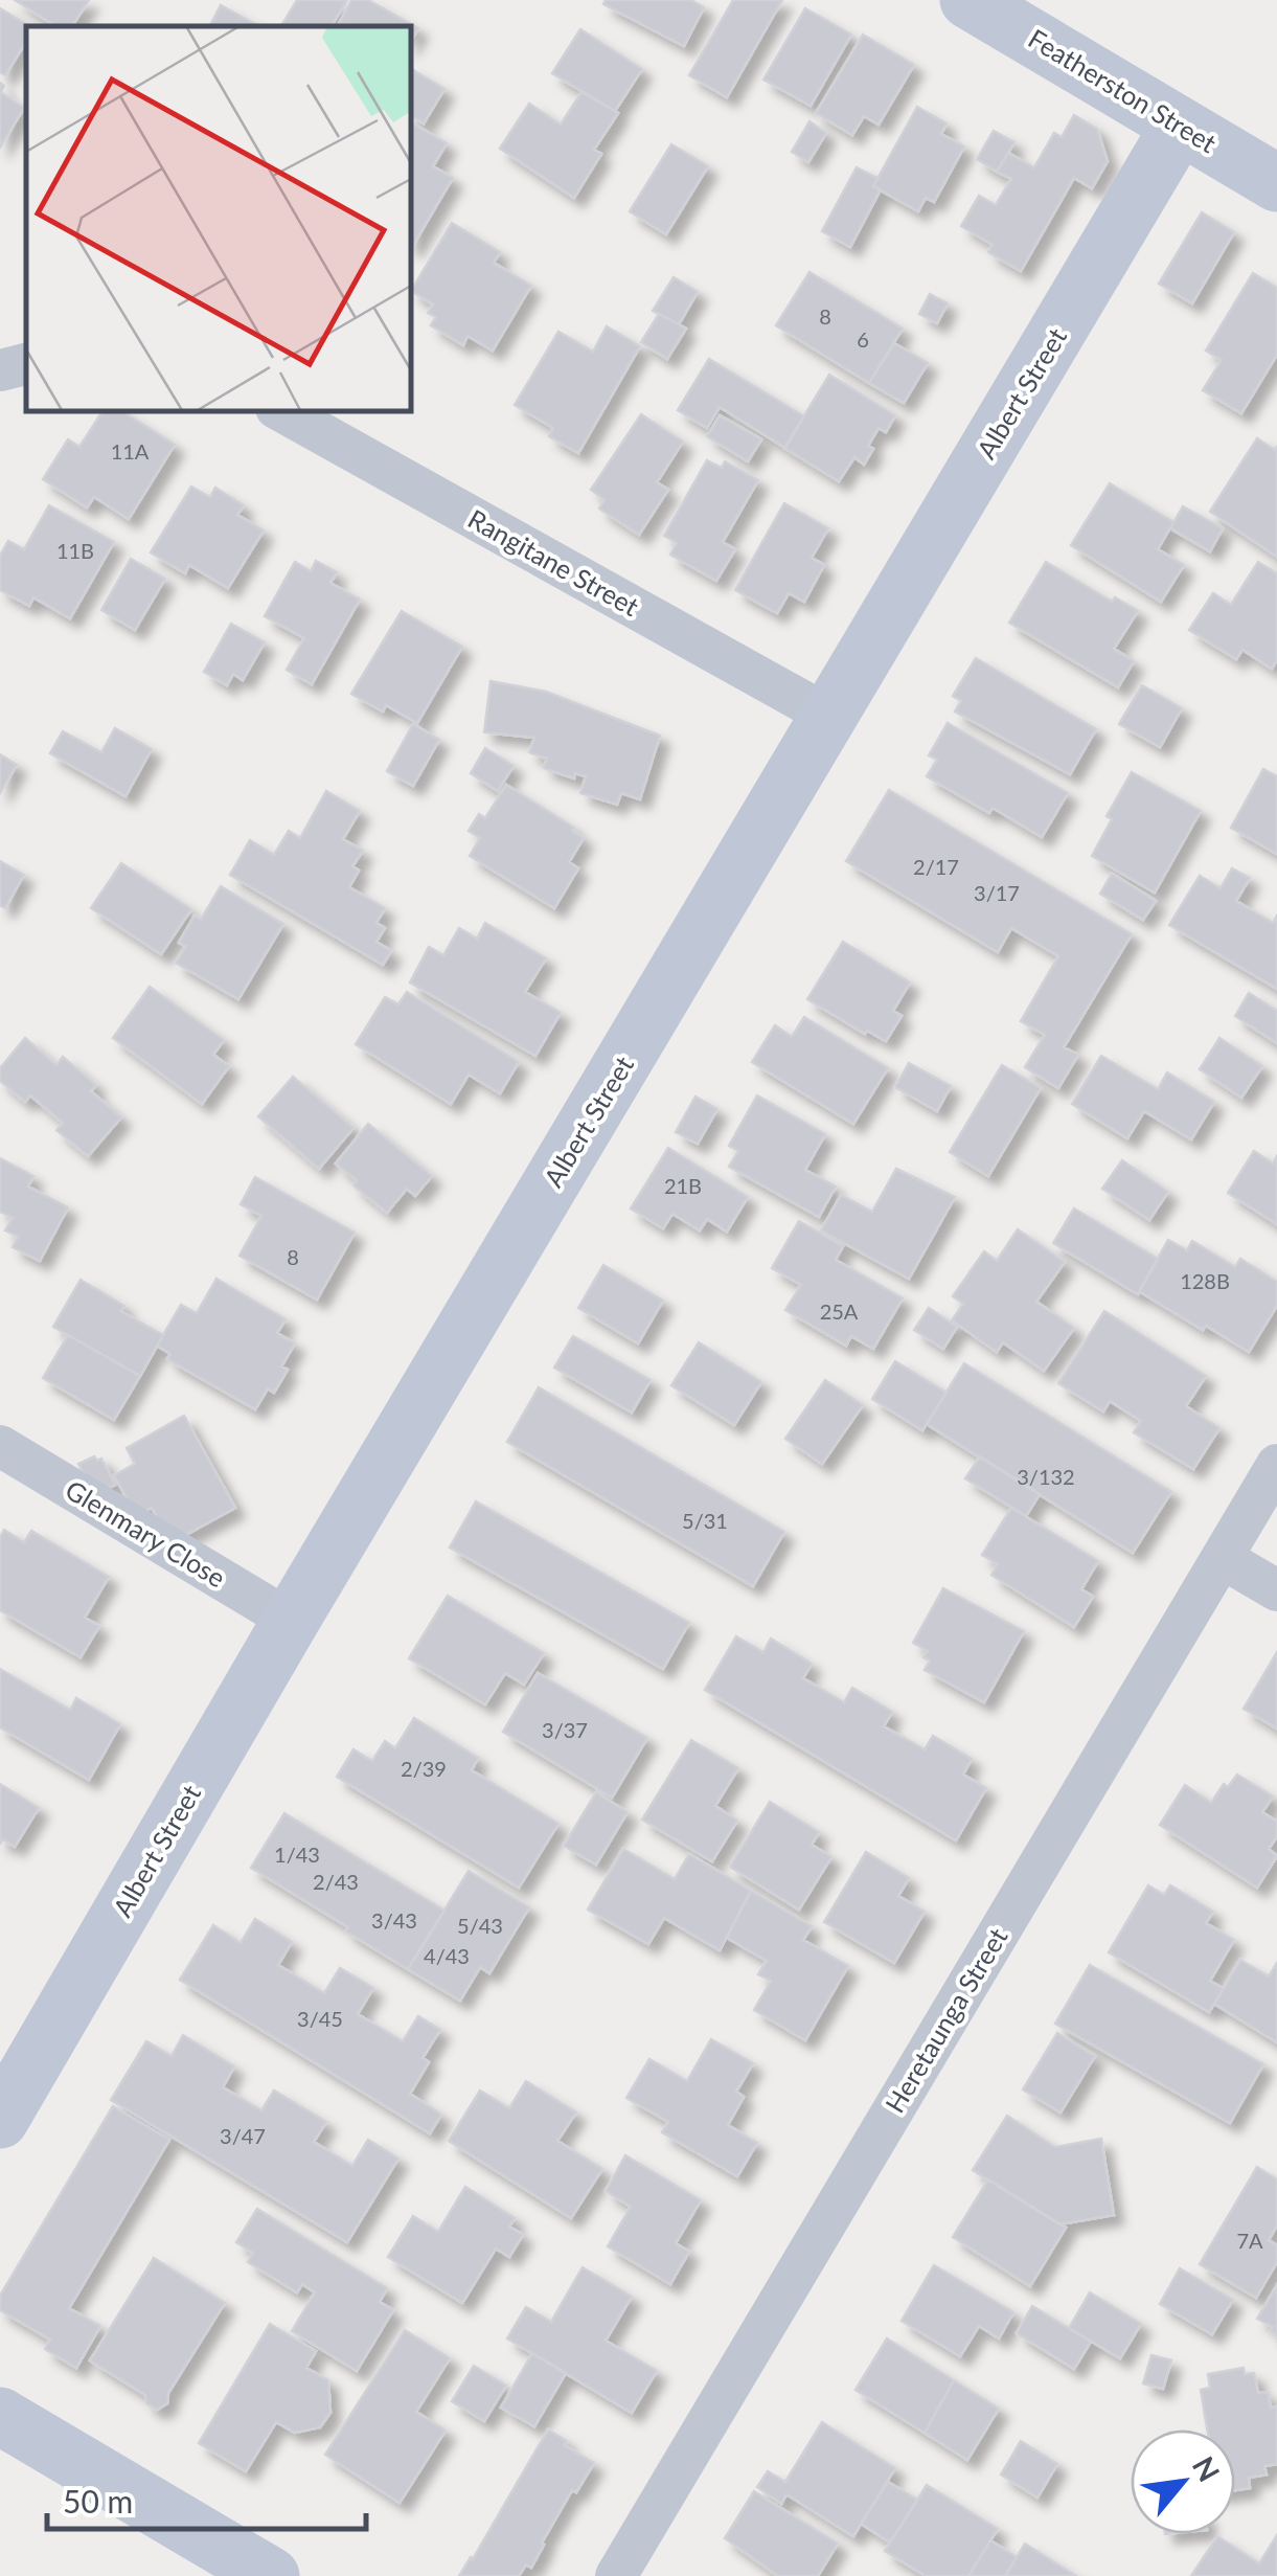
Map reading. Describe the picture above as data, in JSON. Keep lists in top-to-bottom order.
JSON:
{
  "streets": {
    "street": [
      "Featherston Street",
      "Albert Street",
      "Rangitane Street",
      "Glenmary Close",
      "Heretaunga Street"
    ]
  },
  "crossings": [
    ["Featherston Street", "Albert Street"],
    ["Albert Street", "Rangitane Street"],
    ["Albert Street", "Glenmary Close"]
  ],
  "house_numbers": [
    "8",
    "6",
    "11A",
    "11B",
    "2/17",
    "3/17",
    "21B",
    "8",
    "128B",
    "25A",
    "3/132",
    "5/31",
    "3/37",
    "2/39",
    "1/43",
    "2/43",
    "3/43",
    "5/43",
    "4/43",
    "3/45",
    "3/47",
    "7A"
  ],
  "scale_bar": "50 m",
  "north": "top right"
}
